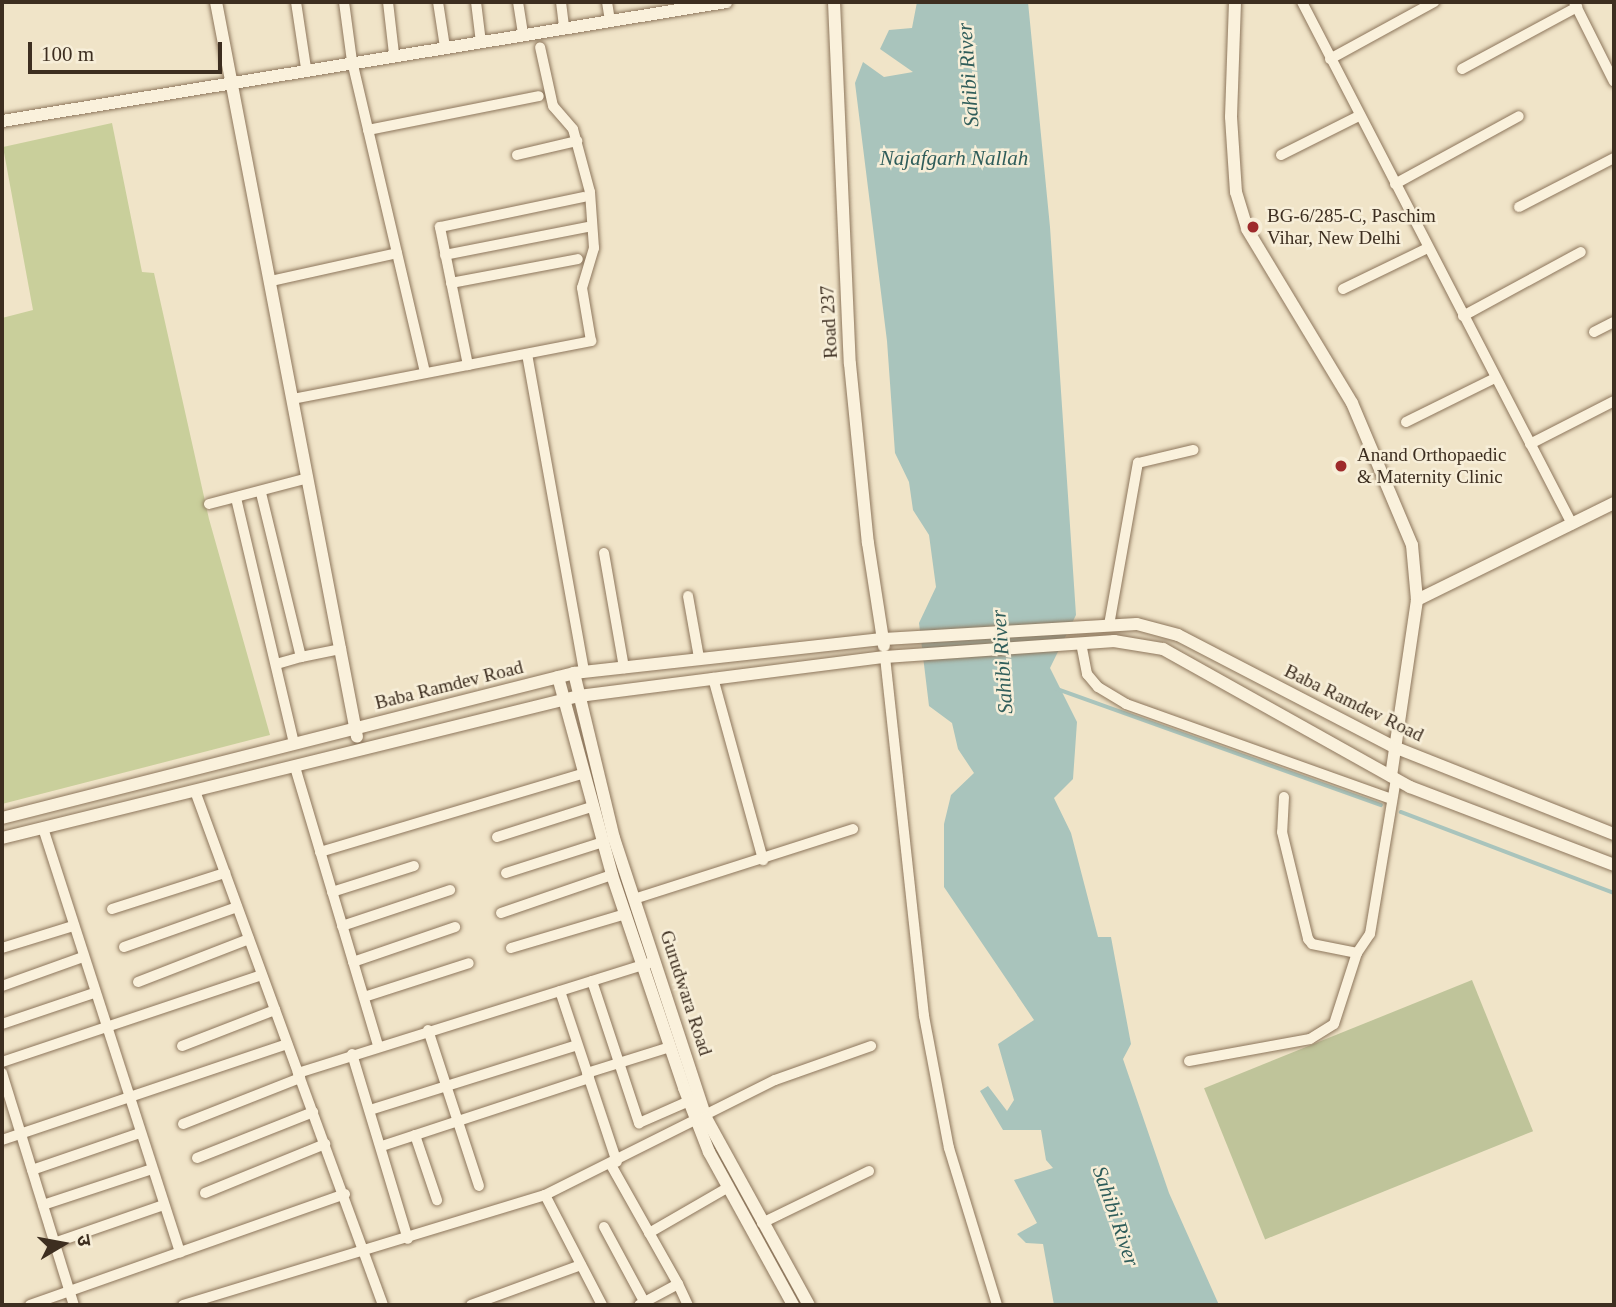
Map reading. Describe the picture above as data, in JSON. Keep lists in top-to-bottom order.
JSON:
{
  "streets": {
    "street": ["Road 237", "Baba Ramdev Road", "Gurudwara Road"]
  },
  "crossings": [
    ["Road 237", "Baba Ramdev Road"],
    ["Baba Ramdev Road", "Gurudwara Road"]
  ],
  "water": ["Sahibi River", "Najafgarh Nallah"],
  "places": ["BG-6/285-C, Paschim Vihar, New Delhi", "Anand Orthopaedic & Maternity Clinic"],
  "scale_bar": "100 m",
  "north": "right"
}
